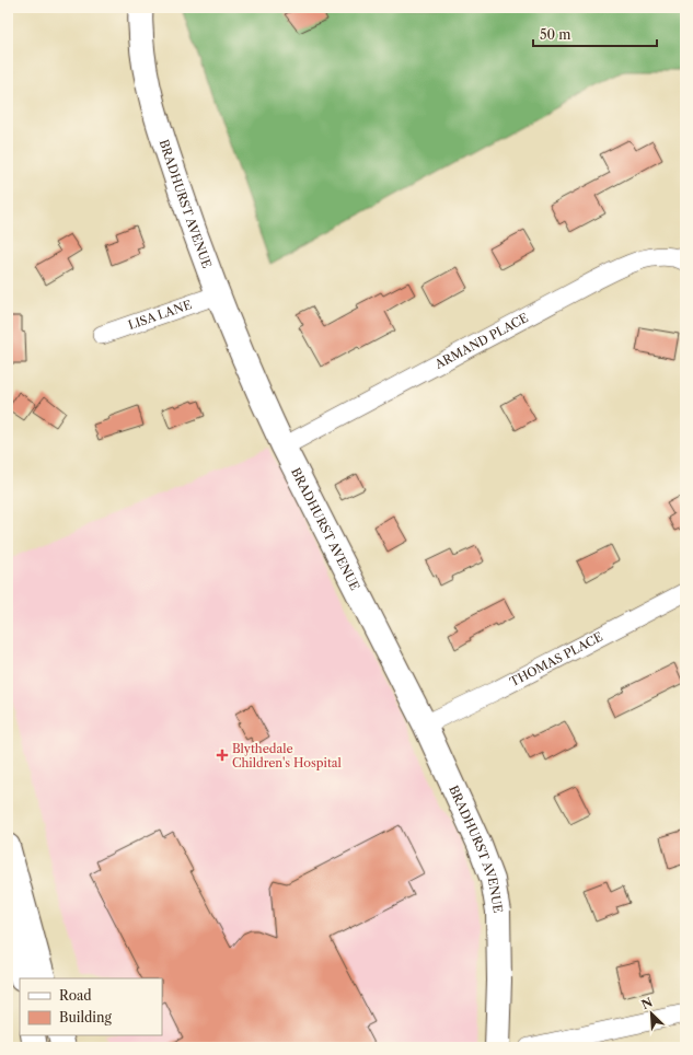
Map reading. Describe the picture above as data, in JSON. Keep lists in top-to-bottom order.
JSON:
{
  "streets": {
    "main road": ["BRADHURST AVENUE"],
    "street": ["LISA LANE", "ARMAND PLACE", "THOMAS PLACE"]
  },
  "crossings": [
    ["BRADHURST AVENUE", "LISA LANE"],
    ["BRADHURST AVENUE", "ARMAND PLACE"],
    ["BRADHURST AVENUE", "THOMAS PLACE"]
  ],
  "places": {
    "health": ["Blythedale Children's Hospital"]
  },
  "legend": ["Road", "Building"],
  "scale_bar": "50 m",
  "north": "top left"
}
